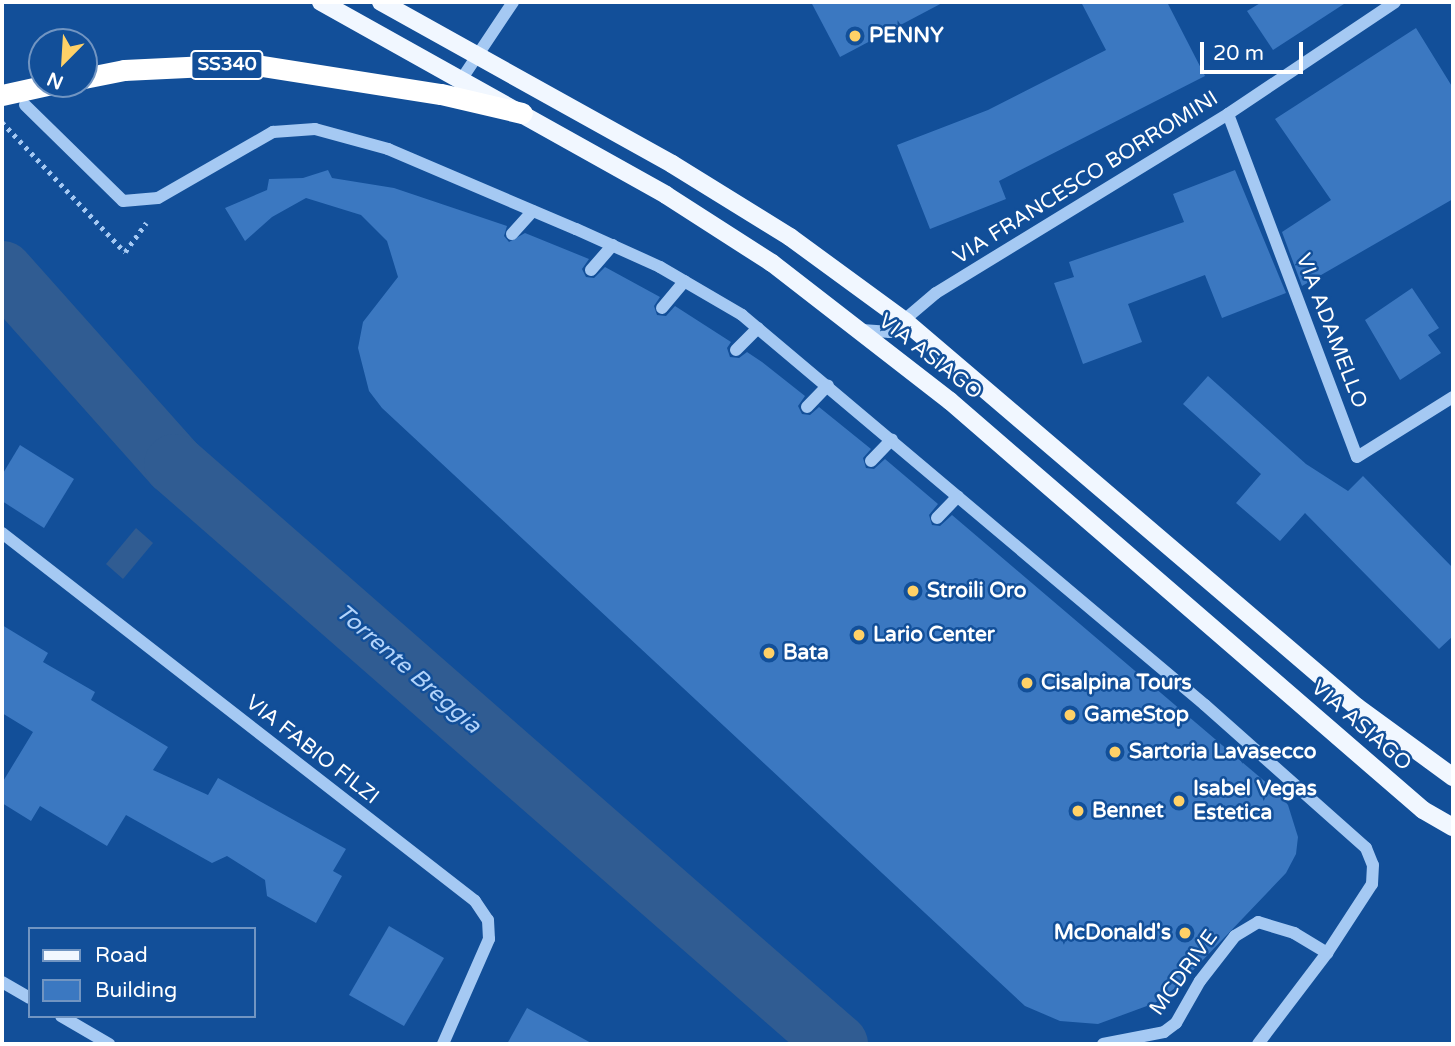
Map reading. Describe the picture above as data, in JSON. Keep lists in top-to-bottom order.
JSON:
{
  "streets": {
    "highway": ["SS340"],
    "main road": ["VIA ASIAGO"],
    "street": [
      "VIA FRANCESCO BORROMINI",
      "VIA ADAMELLO",
      "VIA FABIO FILZI",
      "MCDRIVE"
    ]
  },
  "crossings": [
    ["SS340", "VIA ASIAGO"],
    ["VIA FRANCESCO BORROMINI", "VIA ADAMELLO"],
    ["VIA FRANCESCO BORROMINI", "VIA ASIAGO"]
  ],
  "water": ["Torrente Breggia"],
  "places": [
    "PENNY",
    "Stroili Oro",
    "Lario Center",
    "Bata",
    "Cisalpina Tours",
    "GameStop",
    "Sartoria Lavasecco",
    "Isabel Vegas Estetica",
    "Bennet",
    "McDonald's"
  ],
  "legend": ["Road", "Building"],
  "scale_bar": "20 m",
  "north": "bottom left"
}
